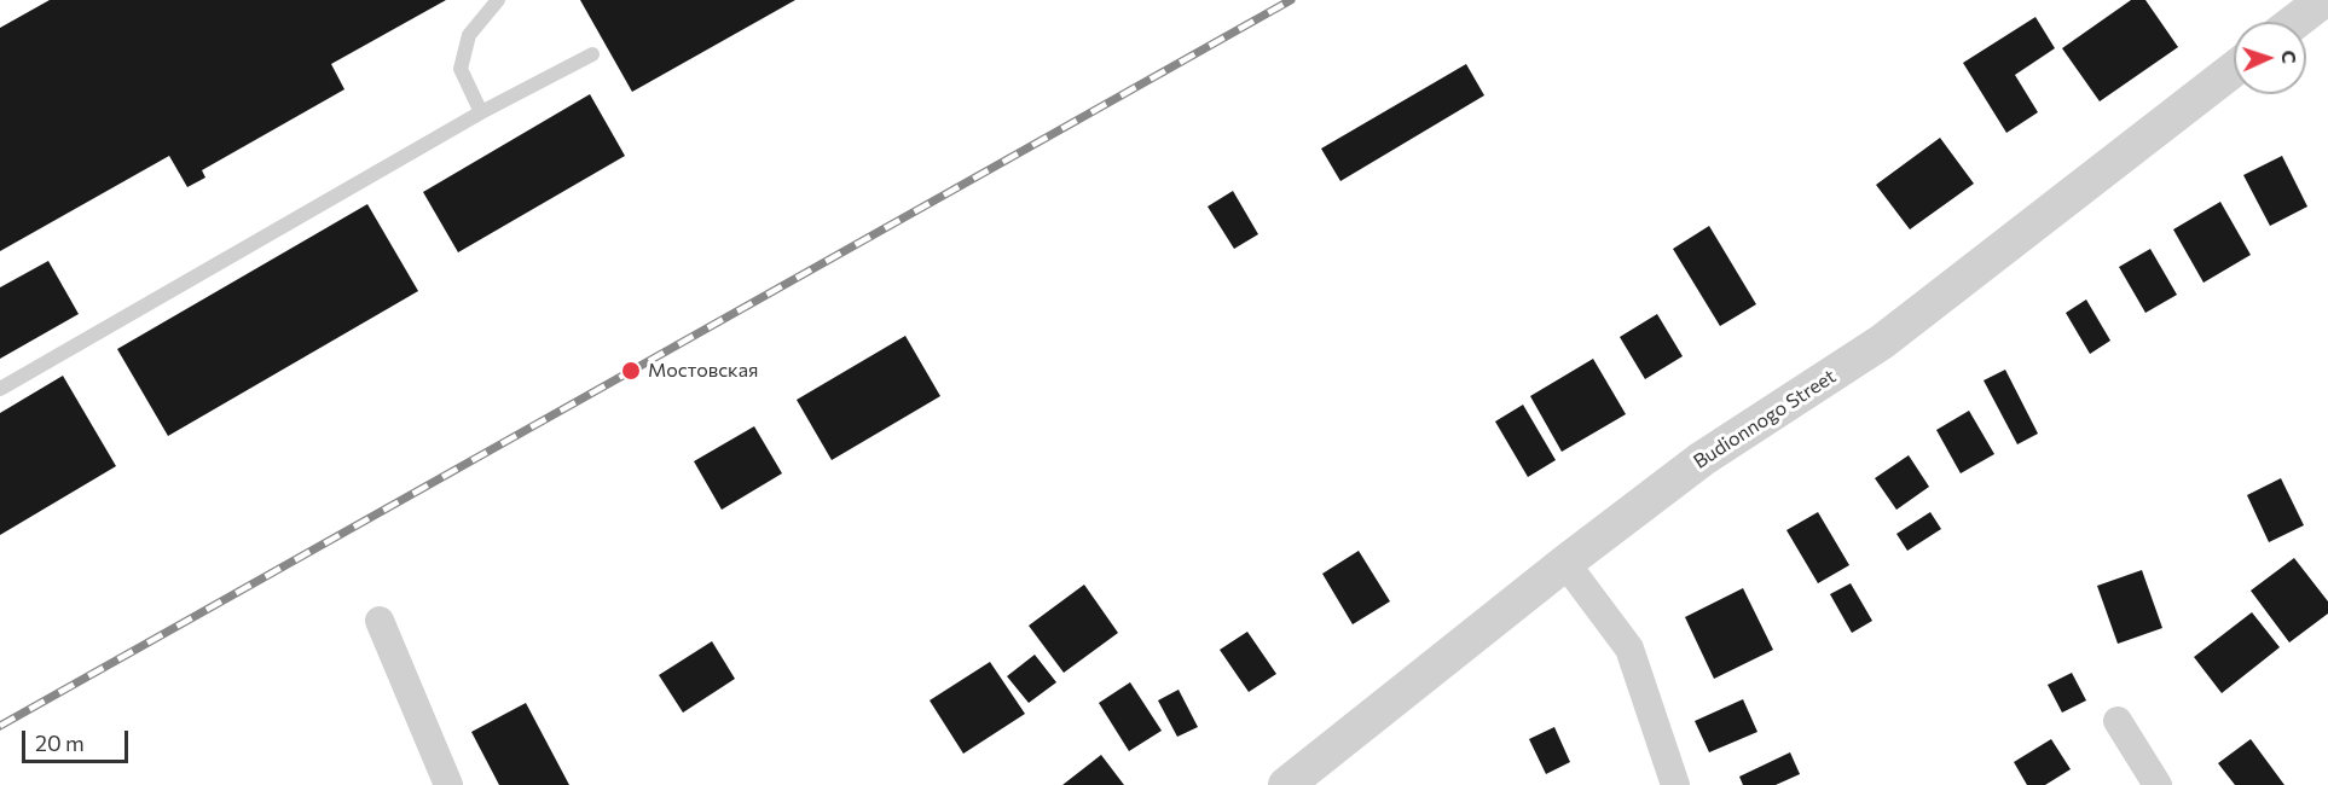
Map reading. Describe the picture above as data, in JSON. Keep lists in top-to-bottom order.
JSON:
{
  "streets": {
    "street": ["Budionnogo Street"]
  },
  "places": ["Мостовская"],
  "scale_bar": "20 m",
  "north": "right"
}
